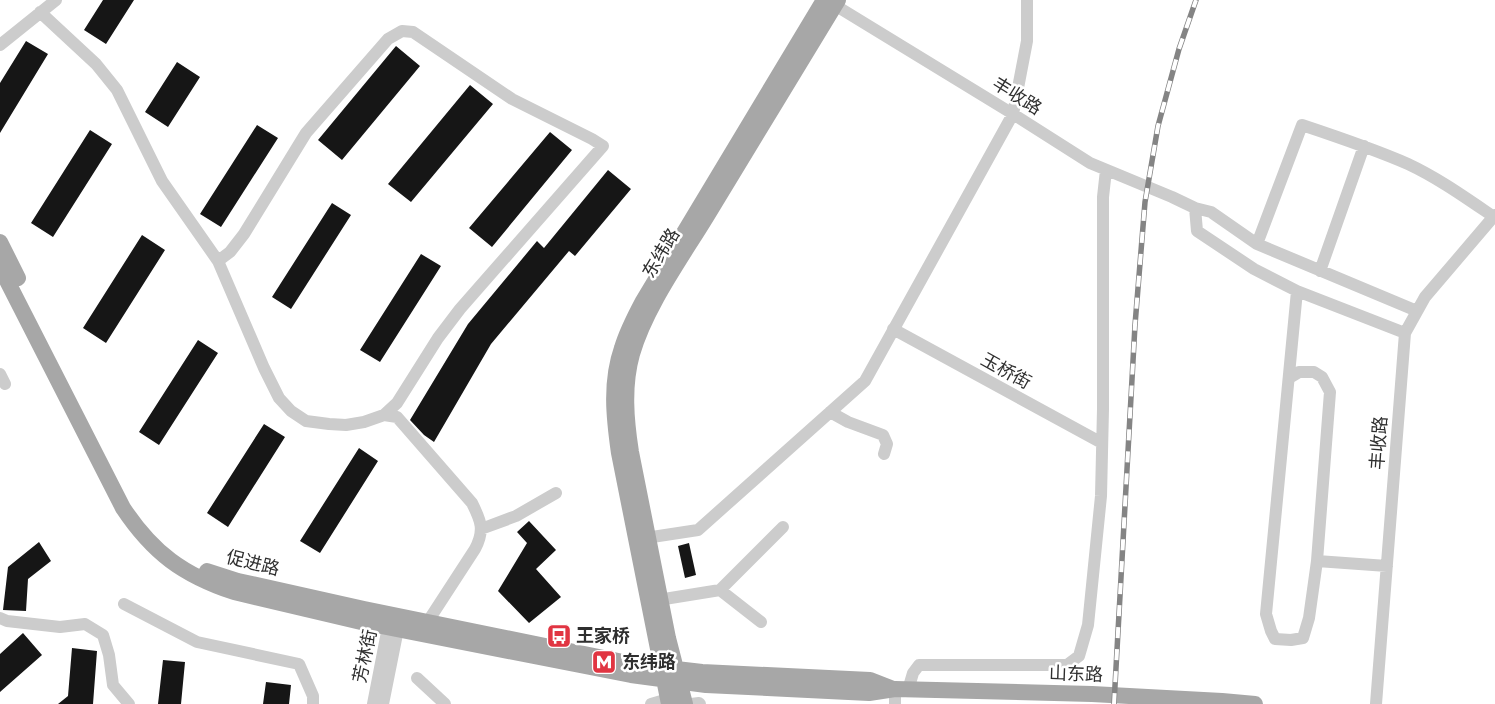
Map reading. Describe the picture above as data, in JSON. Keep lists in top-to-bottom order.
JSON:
{
  "streets": {
    "main road": ["东纬路", "促进路", "山东路"],
    "street": ["丰收路", "玉桥街", "芳林街"]
  },
  "crossings": [
    ["丰收路", "东纬路"],
    ["东纬路", "促进路"],
    ["东纬路", "山东路"],
    ["促进路", "芳林街"],
    ["促进路", "山东路"]
  ],
  "places": {
    "bus stop": ["王家桥"],
    "metro station": ["东纬路"]
  }
}
